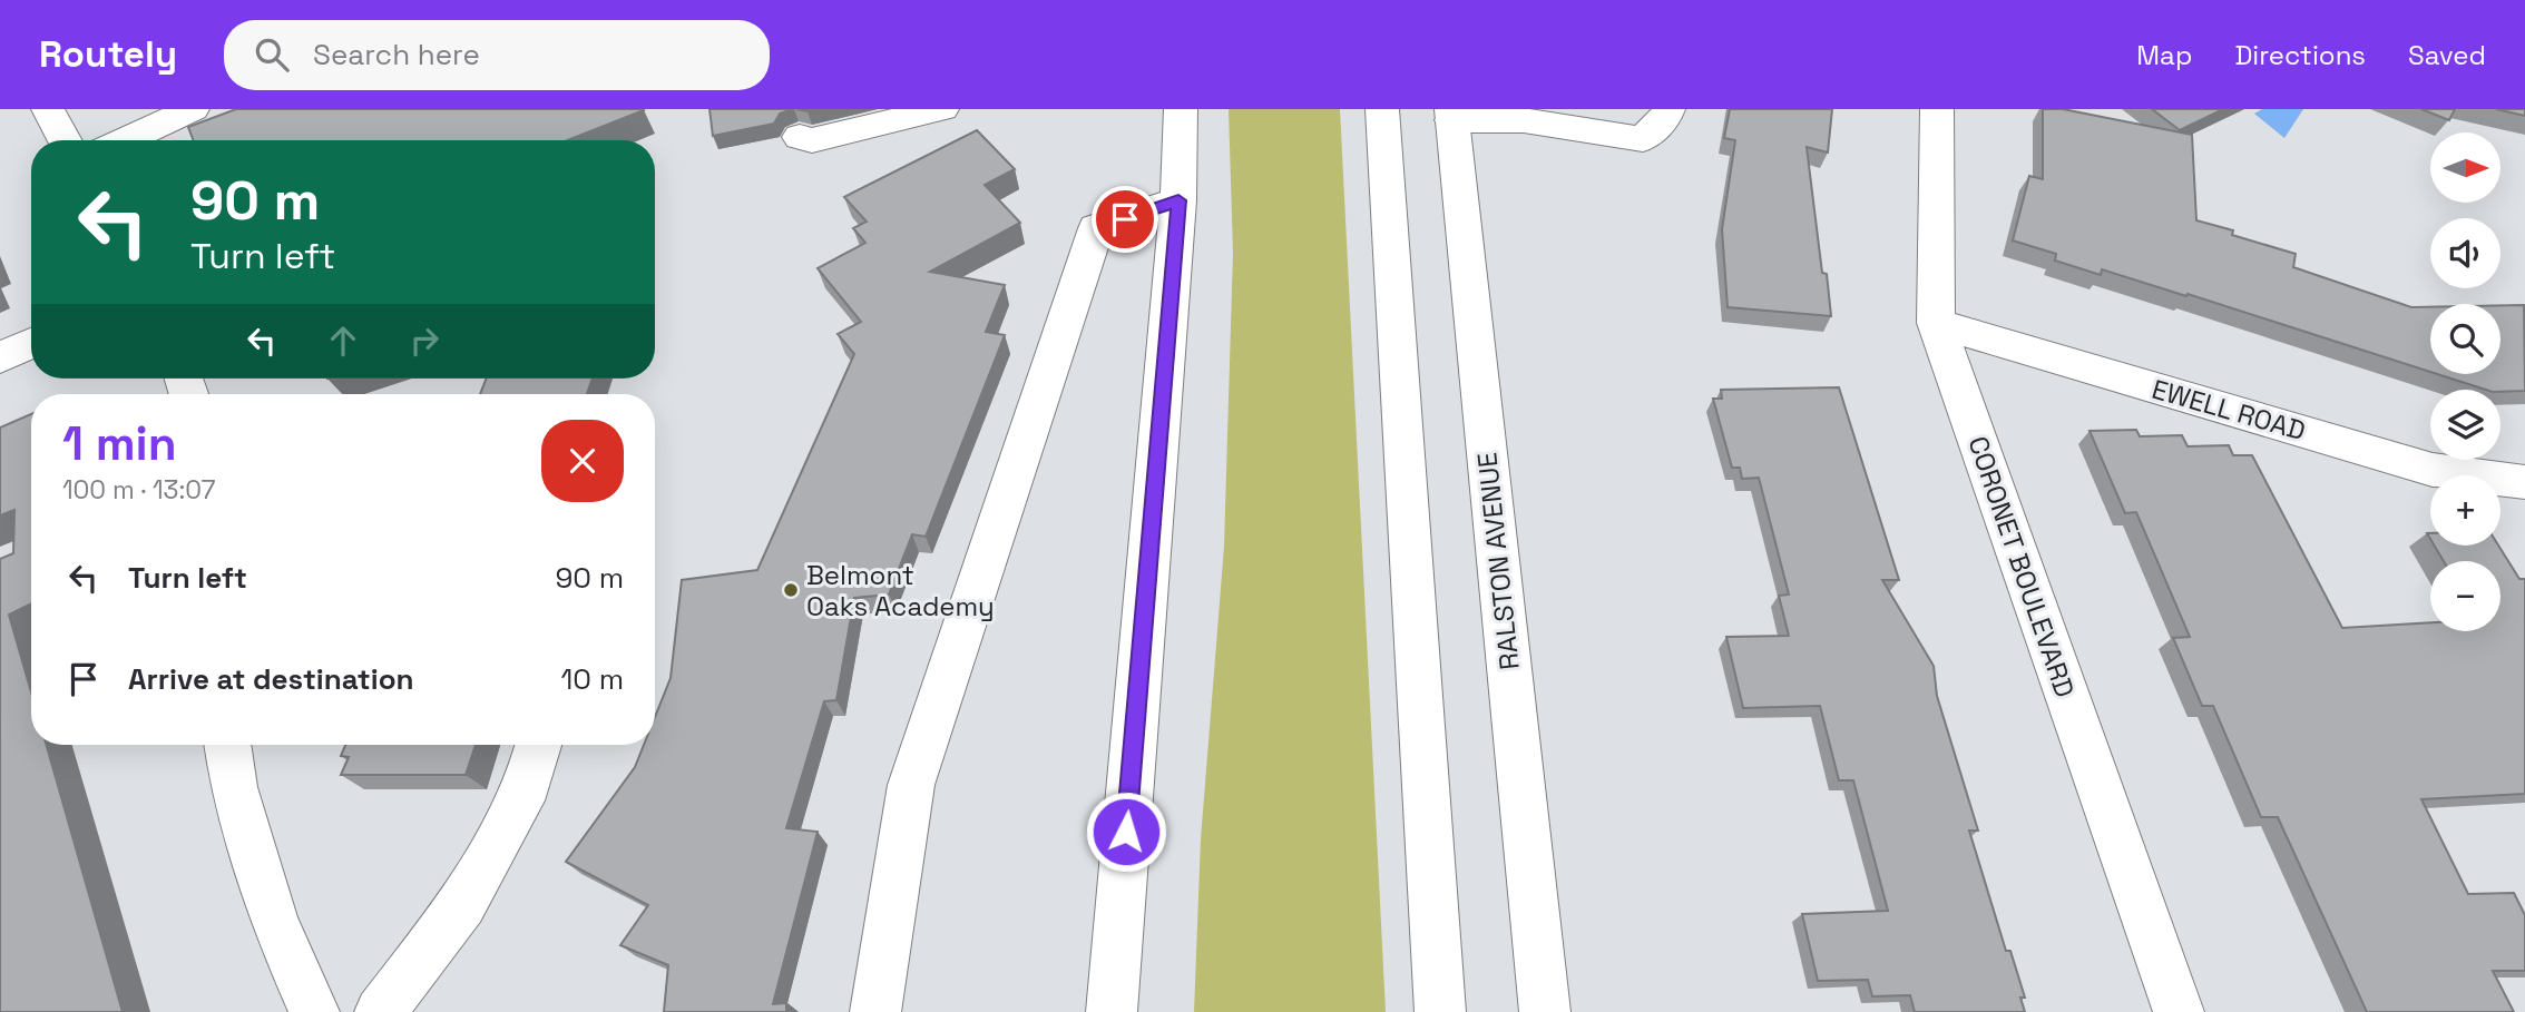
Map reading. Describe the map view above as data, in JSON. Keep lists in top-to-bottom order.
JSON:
{
  "streets": {
    "street": ["EWELL ROAD", "RALSTON AVENUE", "CORONET BOULEVARD"]
  },
  "crossings": [
    ["EWELL ROAD", "CORONET BOULEVARD"]
  ],
  "places": ["Belmont Oaks Academy"],
  "north": "right",
  "page": {
    "header": "Routely",
    "search": "Search here",
    "nav": ["Map", "Directions", "Saved"],
    "map_buttons": ["+", "−"],
    "turn": ["90 m", "Turn left"],
    "heading": ["1 min", "100 m · 13:07"],
    "list": [
      {
        "name": "Turn left",
        "value": "90 m"
      },
      {
        "name": "Arrive at destination",
        "value": "10 m"
      }
    ]
  }
}
